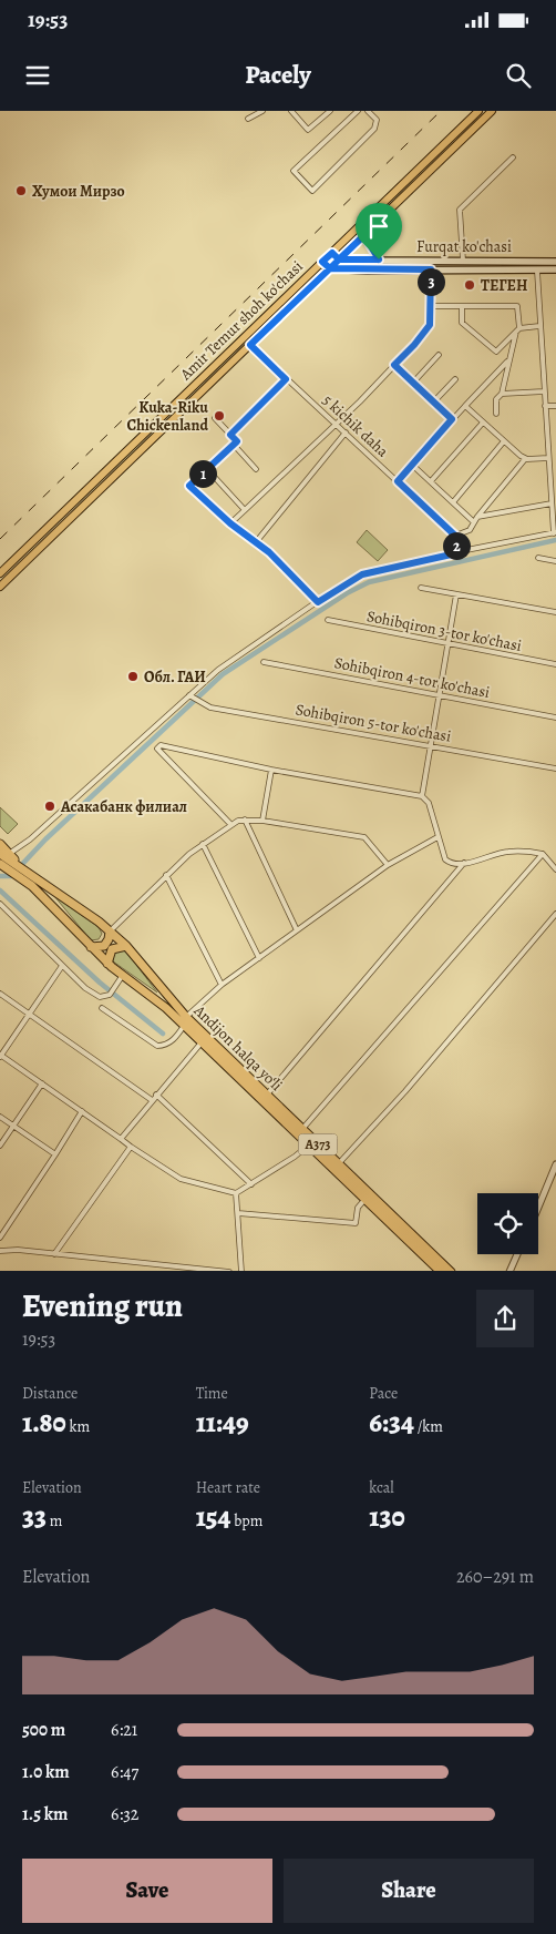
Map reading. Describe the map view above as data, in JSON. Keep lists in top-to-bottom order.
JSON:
{
  "streets": {
    "highway": ["Andijon halqa yo‘li", "A373"],
    "main road": ["Furqat ko'chasi", "Amir Temur shoh ko'chasi"],
    "street": [
      "5 kichik daha",
      "Sohibqiron 3-tor ko'chasi",
      "Sohibqiron 4-tor ko'chasi",
      "Sohibqiron 5-tor ko'chasi"
    ]
  },
  "crossings": [
    ["Furqat ko'chasi", "Amir Temur shoh ko'chasi"],
    ["Amir Temur shoh ko'chasi", "5 kichik daha"]
  ],
  "places": [
    "Хумои Мирзо",
    "ТЕГЕН",
    "Kuka-Riku Chickenland",
    "Обл. ГАИ",
    "Асакабанк филиал"
  ],
  "page": {
    "status": "19:53",
    "header": "Pacely",
    "pins": ["3", "1", "2"],
    "heading": ["Evening run", "19:53"],
    "stats": [
      ["Distance", "1.80 km"],
      ["Time", "11:49"],
      ["Pace", "6:34 /km"],
      ["Elevation", "33 m"],
      ["Heart rate", "154 bpm"],
      ["kcal", "130"]
    ],
    "chart": ["Elevation", "260–291 m"],
    "list": [
      {
        "name": "500 m",
        "note": "6:21"
      },
      {
        "name": "1.0 km",
        "note": "6:47"
      },
      {
        "name": "1.5 km",
        "note": "6:32"
      }
    ],
    "buttons": ["Save", "Share"]
  }
}
